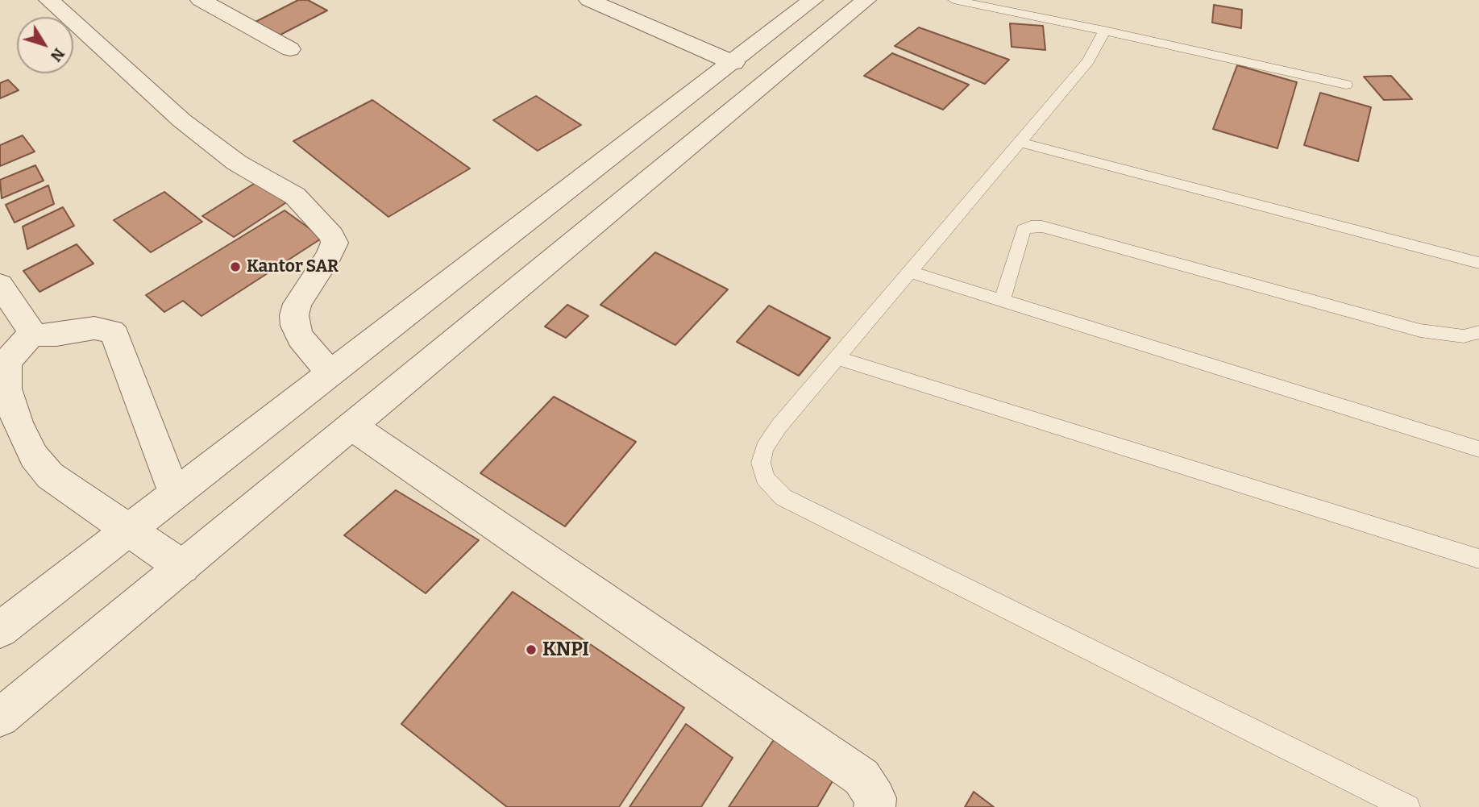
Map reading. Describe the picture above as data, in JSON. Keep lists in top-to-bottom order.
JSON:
{
  "places": ["Kantor SAR", "KNPI"],
  "north": "bottom right"
}
